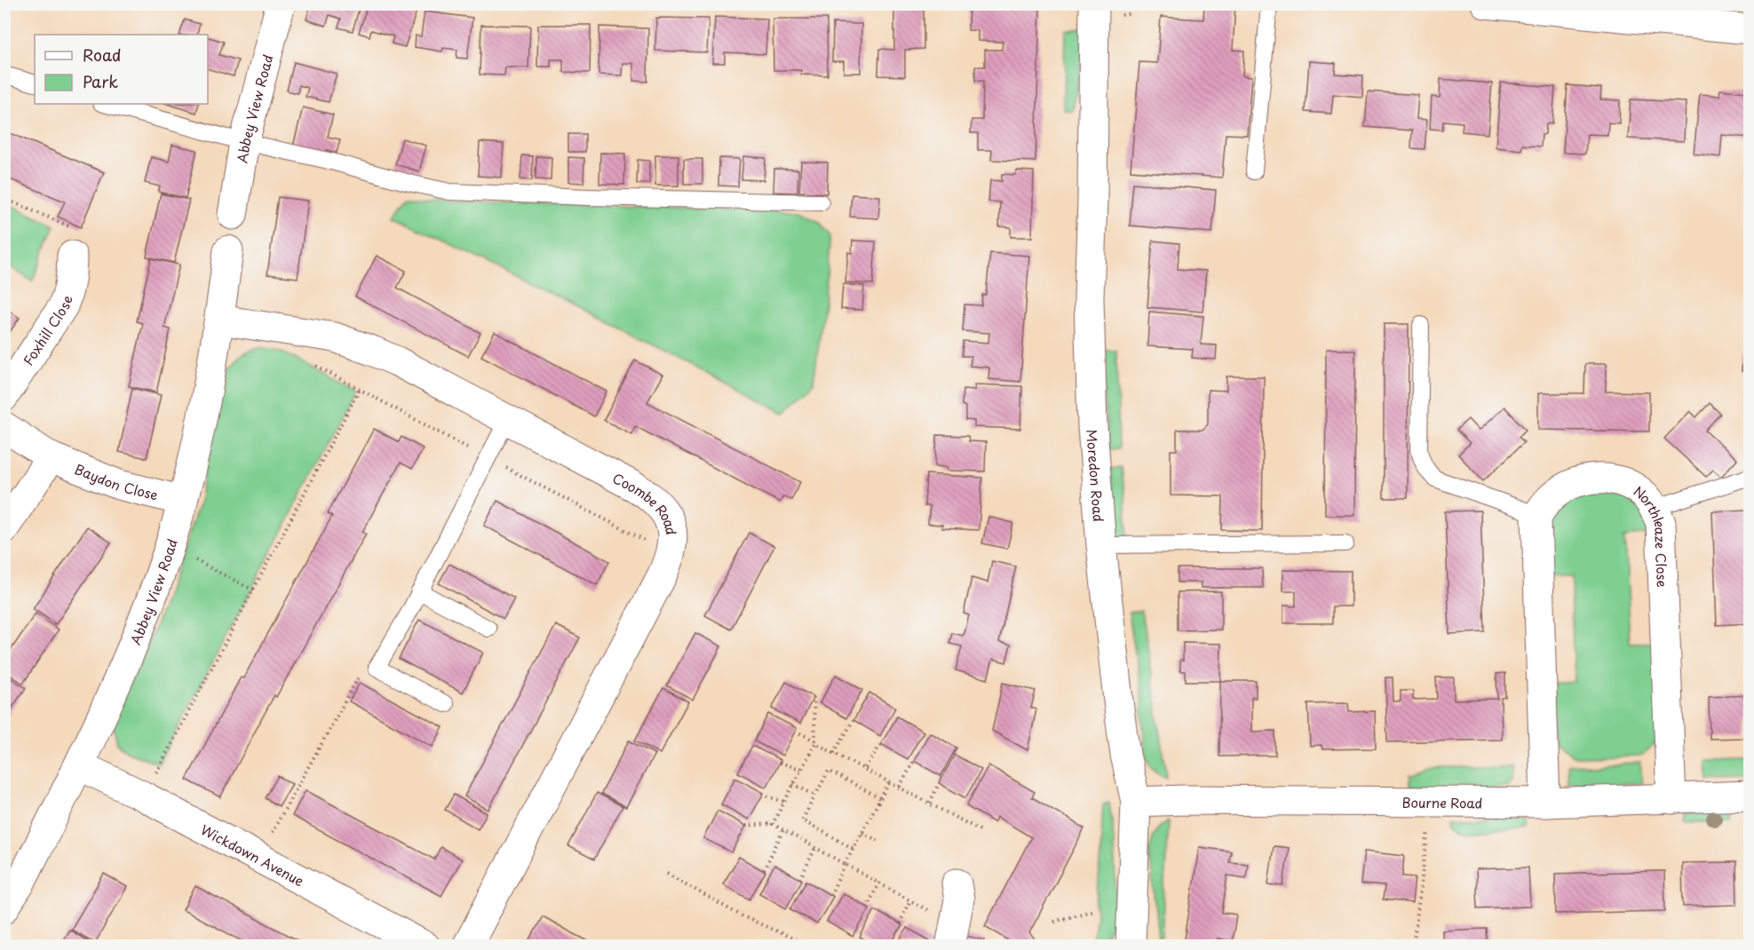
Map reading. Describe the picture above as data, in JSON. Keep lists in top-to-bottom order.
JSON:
{
  "streets": {
    "street": [
      "Abbey View Road",
      "Foxhill Close",
      "Moredon Road",
      "Baydon Close",
      "Coombe Road",
      "Northleaze Close",
      "Bourne Road",
      "Wickdown Avenue"
    ]
  },
  "crossings": [
    ["Abbey View Road", "Baydon Close"],
    ["Abbey View Road", "Coombe Road"],
    ["Abbey View Road", "Wickdown Avenue"],
    ["Moredon Road", "Bourne Road"],
    ["Northleaze Close", "Bourne Road"]
  ],
  "legend": ["Road", "Park"]
}
